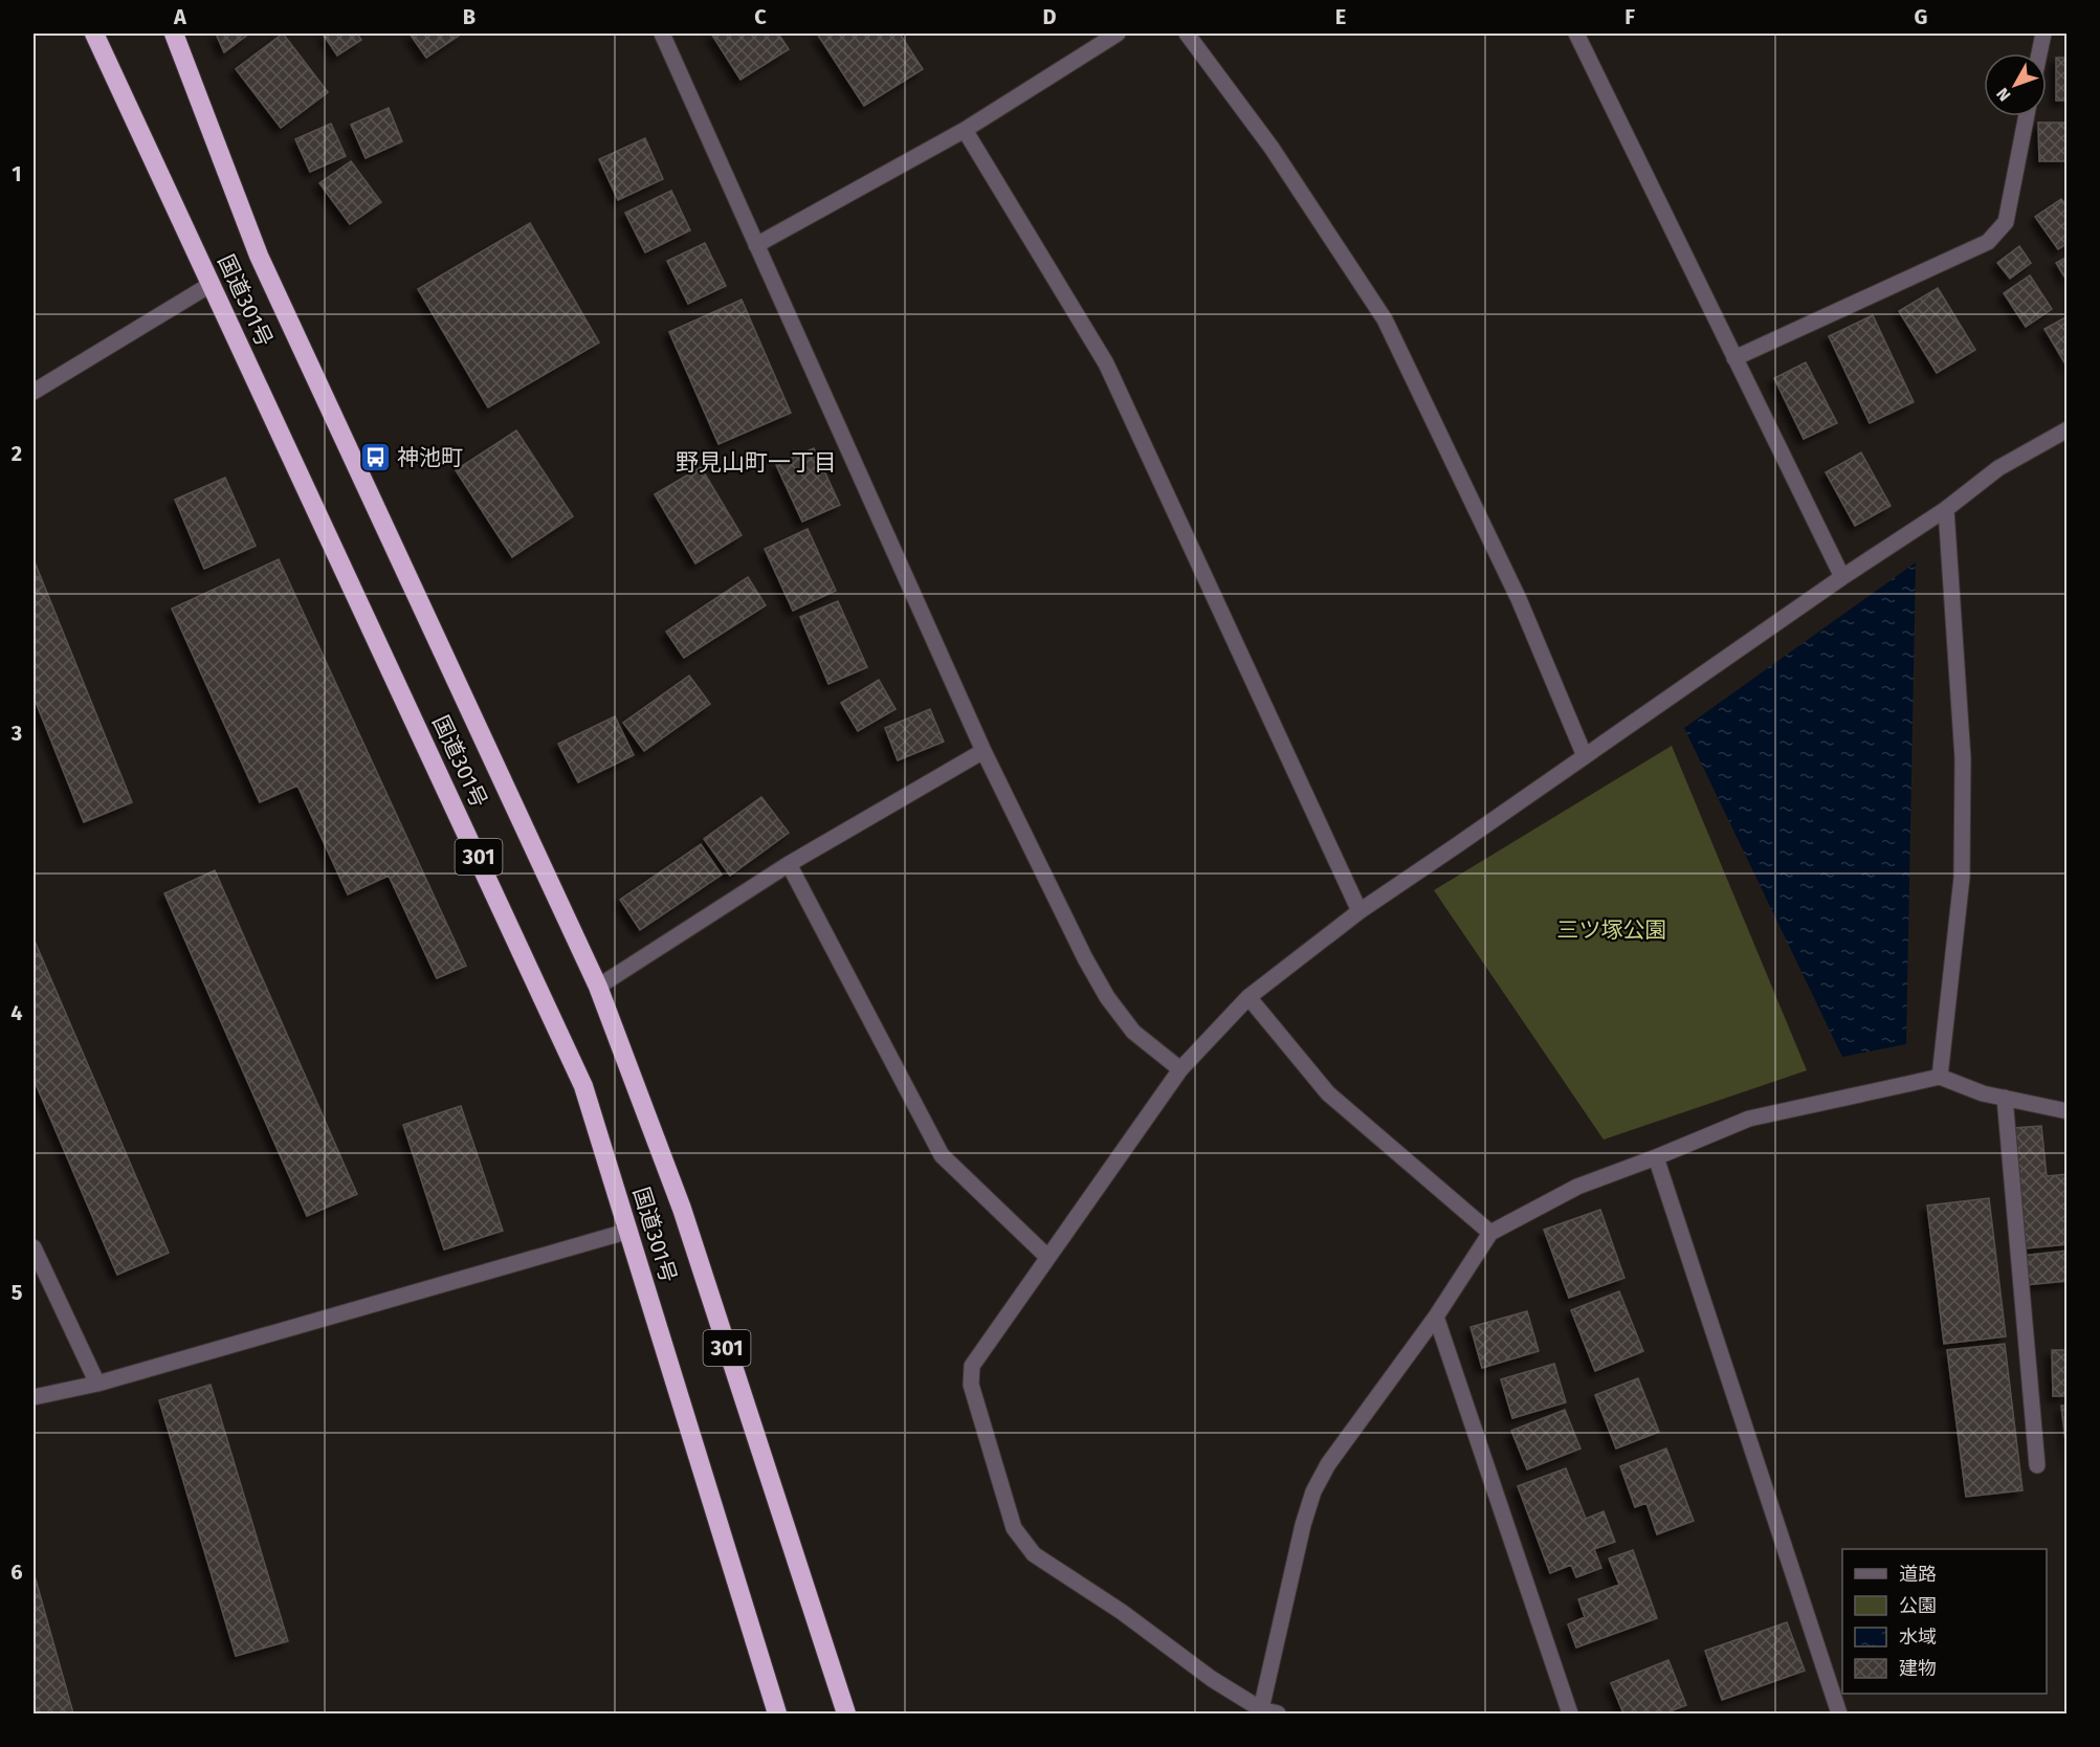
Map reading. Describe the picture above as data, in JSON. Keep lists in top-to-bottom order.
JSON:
{
  "streets": {
    "highway": ["国道301号", "301"]
  },
  "districts": ["野見山町一丁目"],
  "parks": ["三ツ塚公園"],
  "places": {
    "bus stop": ["神池町"]
  },
  "legend": [
    "道路",
    "公園",
    "水域",
    "建物"
  ],
  "north": "bottom left",
  "grid": {
    "columns": [
      "A",
      "B",
      "C",
      "D",
      "E",
      "F",
      "G"
    ],
    "rows": [
      "1",
      "2",
      "3",
      "4",
      "5",
      "6"
    ]
  }
}
